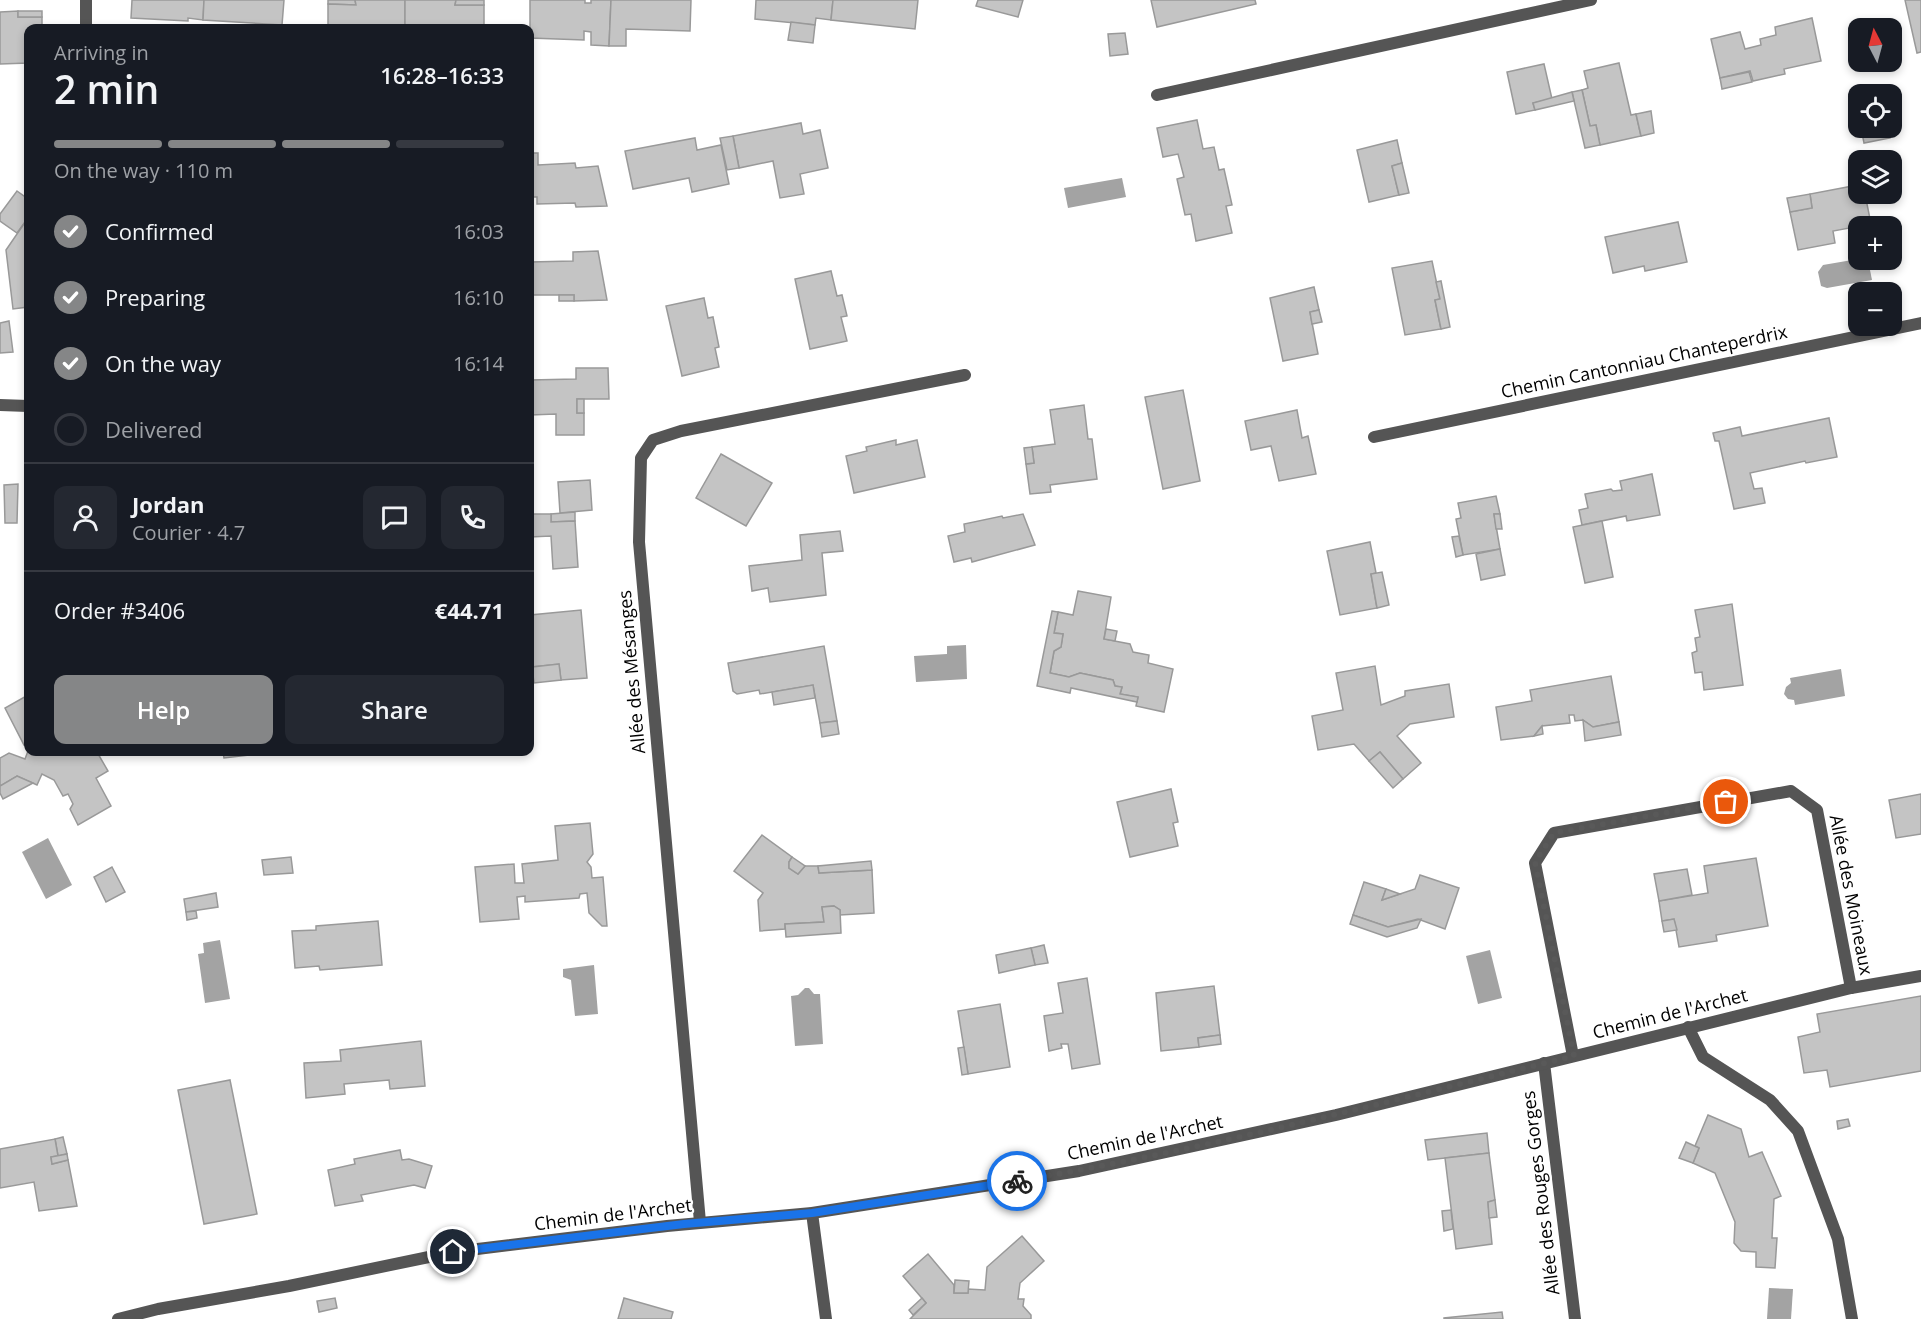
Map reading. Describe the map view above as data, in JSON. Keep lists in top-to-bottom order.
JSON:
{
  "streets": {
    "street": [
      "Chemin Cantonniau Chanteperdrix",
      "Allée des Mésanges",
      "Allée des Moineaux",
      "Chemin de l'Archet",
      "Allée des Rouges Gorges"
    ]
  },
  "crossings": [
    ["Allée des Mésanges", "Chemin de l'Archet"],
    ["Allée des Moineaux", "Chemin de l'Archet"],
    ["Chemin de l'Archet", "Allée des Rouges Gorges"]
  ],
  "north": "top",
  "page": {
    "map_buttons": ["+", "−"],
    "heading": ["2 min", "Arriving in", "16:28–16:33"],
    "panel": [
      "Jordan",
      "Courier · 4.7",
      "Order #3406",
      "€44.71"
    ],
    "bar": "On the way · 110 m",
    "list": [
      ["Confirmed", "16:03"],
      ["Preparing", "16:10"],
      ["On the way", "16:14"],
      "Delivered"
    ],
    "buttons": ["Help", "Share"]
  }
}
